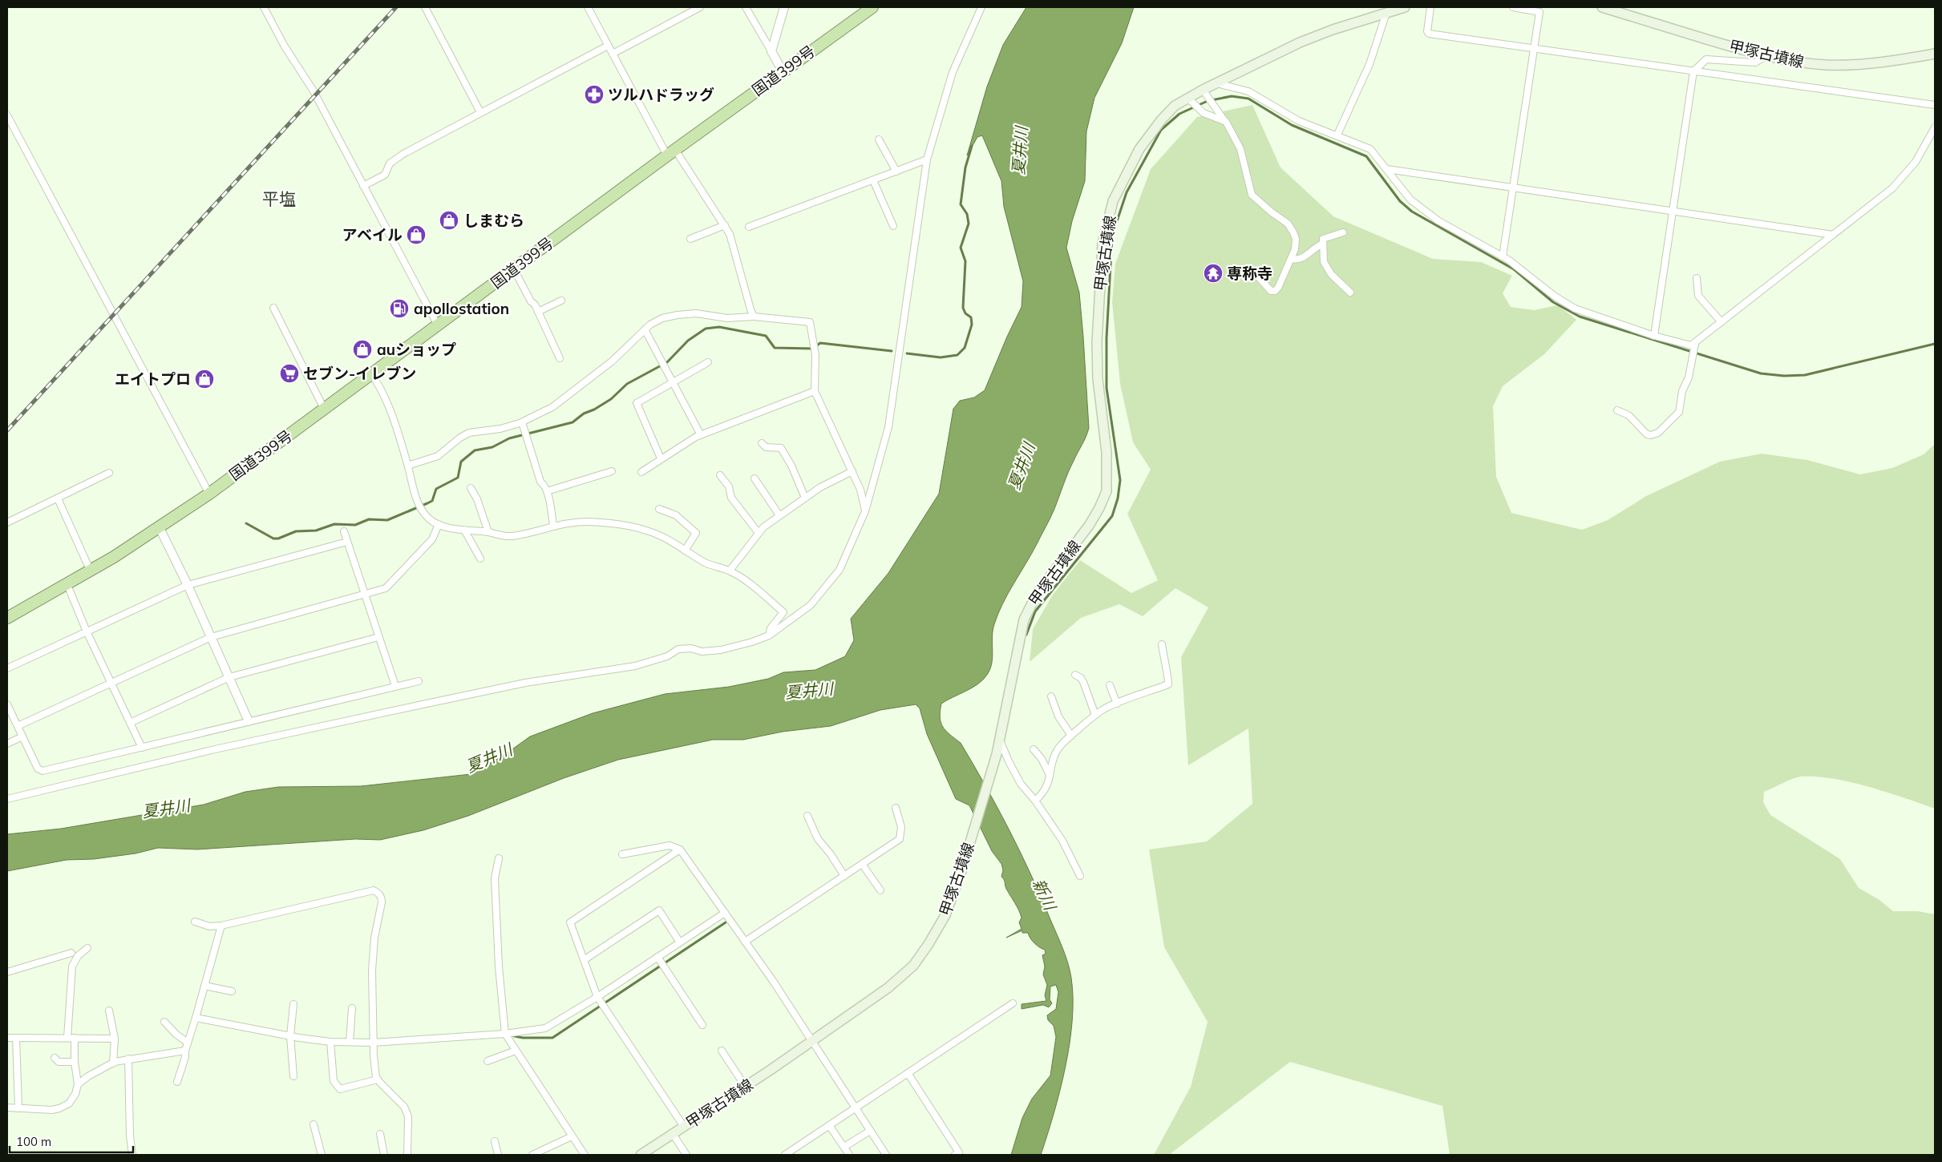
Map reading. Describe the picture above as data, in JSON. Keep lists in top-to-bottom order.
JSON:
{
  "streets": {
    "highway": ["国道399号"],
    "main road": ["甲塚古墳線"]
  },
  "districts": ["平塩"],
  "water": ["夏井川", "新川"],
  "places": {
    "pharmacy": ["ツルハドラッグ"],
    "shop": [
      "しまむら",
      "アベイル",
      "auショップ",
      "エイトプロ"
    ],
    "temple": ["専称寺"],
    "fuel station": ["apollostation"],
    "supermarket": ["セブン-イレブン"]
  },
  "scale_bar": "100 m"
}
